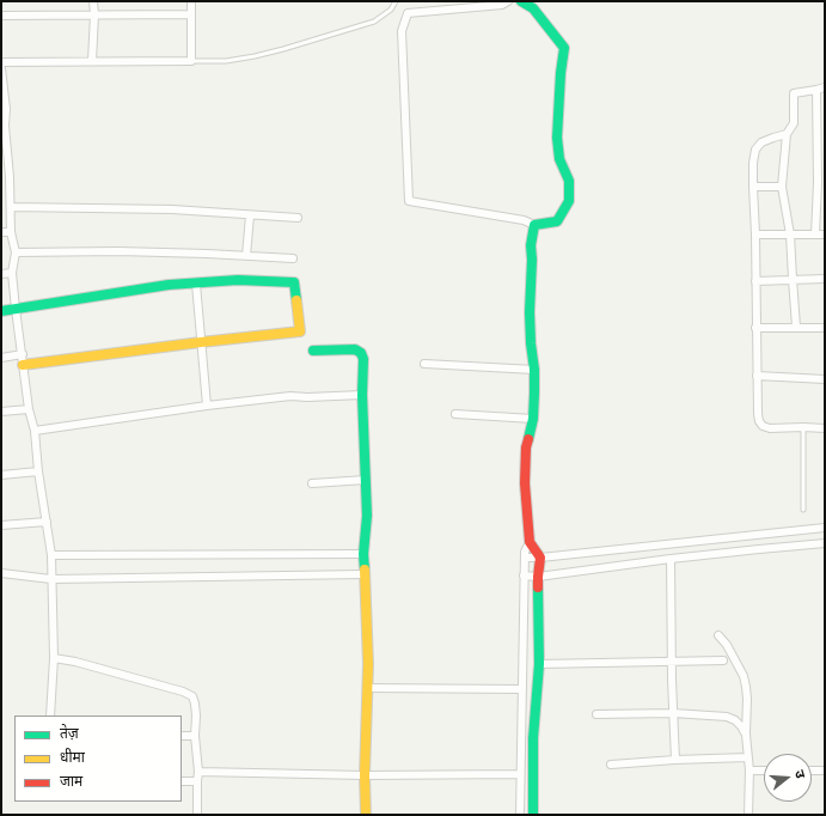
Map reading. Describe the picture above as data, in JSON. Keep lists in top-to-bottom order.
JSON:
{
  "legend": ["तेज़", "धीमा", "जाम"],
  "north": "right"
}
